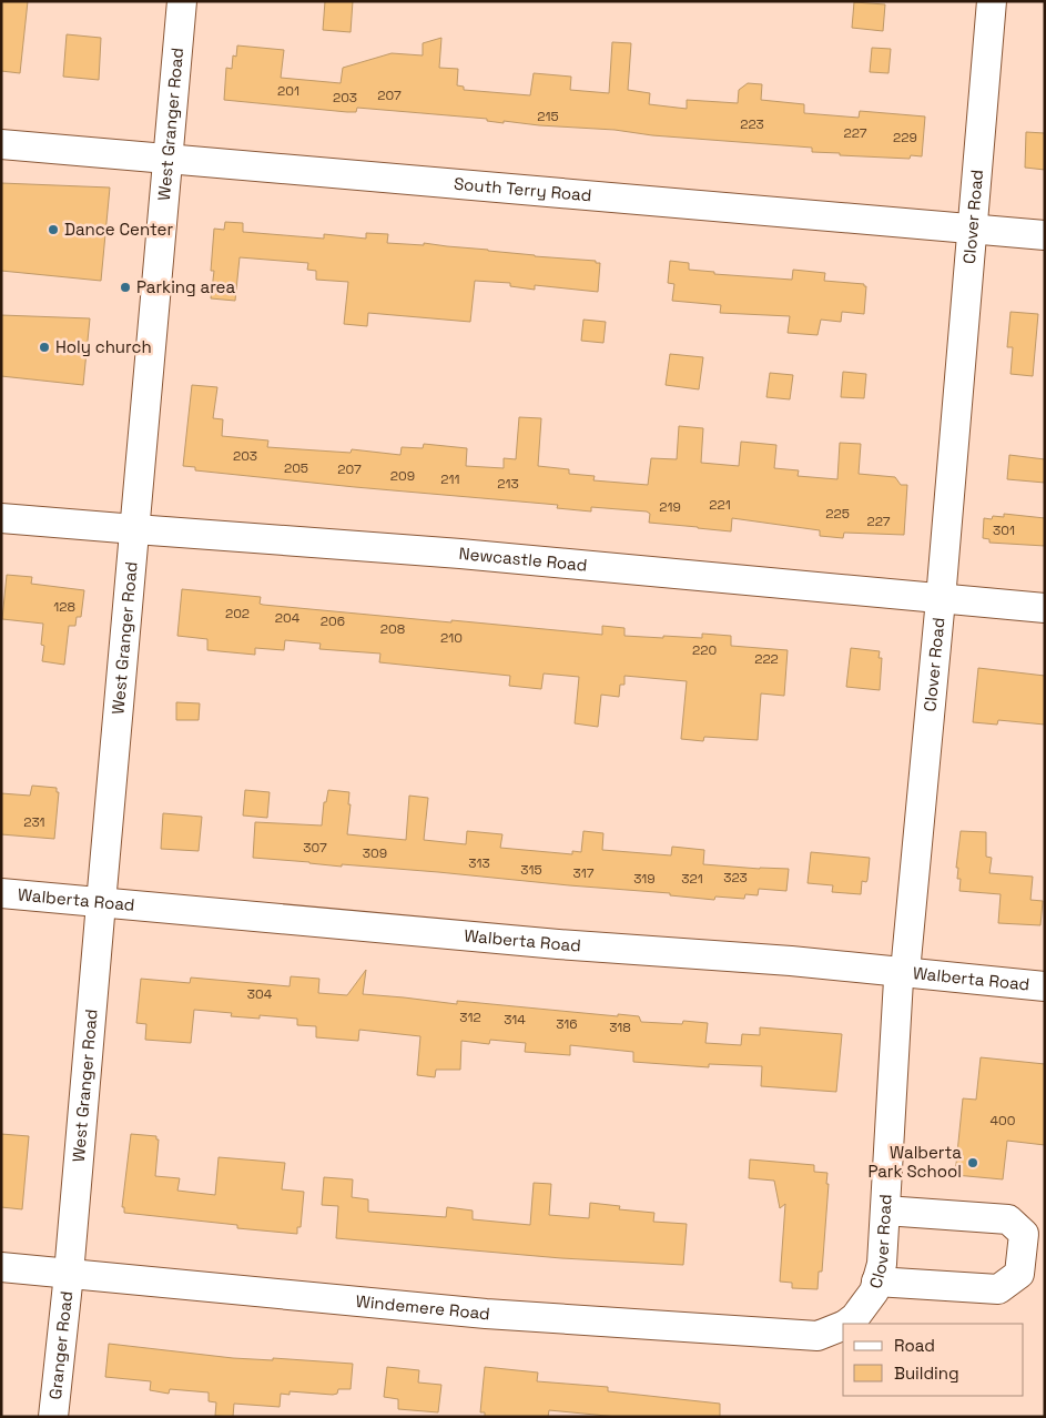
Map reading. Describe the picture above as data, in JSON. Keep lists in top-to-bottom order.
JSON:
{
  "streets": {
    "street": [
      "West Granger Road",
      "South Terry Road",
      "Clover Road",
      "Newcastle Road",
      "Walberta Road",
      "Windemere Road",
      "Granger Road"
    ]
  },
  "crossings": [
    ["West Granger Road", "South Terry Road"],
    ["West Granger Road", "Newcastle Road"],
    ["West Granger Road", "Walberta Road"],
    ["West Granger Road", "Windemere Road"],
    ["West Granger Road", "Granger Road"],
    ["South Terry Road", "Clover Road"],
    ["Clover Road", "Newcastle Road"],
    ["Clover Road", "Walberta Road"],
    ["Windemere Road", "Granger Road"]
  ],
  "places": [
    "Dance Center",
    "Parking area",
    "Holy church",
    "Walberta Park School"
  ],
  "house_numbers": [
    "201",
    "207",
    "203",
    "215",
    "223",
    "227",
    "229",
    "203",
    "205",
    "207",
    "209",
    "211",
    "213",
    "221",
    "219",
    "225",
    "227",
    "301",
    "128",
    "202",
    "204",
    "206",
    "208",
    "210",
    "220",
    "222",
    "231",
    "307",
    "309",
    "313",
    "315",
    "317",
    "323",
    "319",
    "321",
    "304",
    "312",
    "314",
    "316",
    "318",
    "400"
  ],
  "legend": ["Road", "Building"]
}
